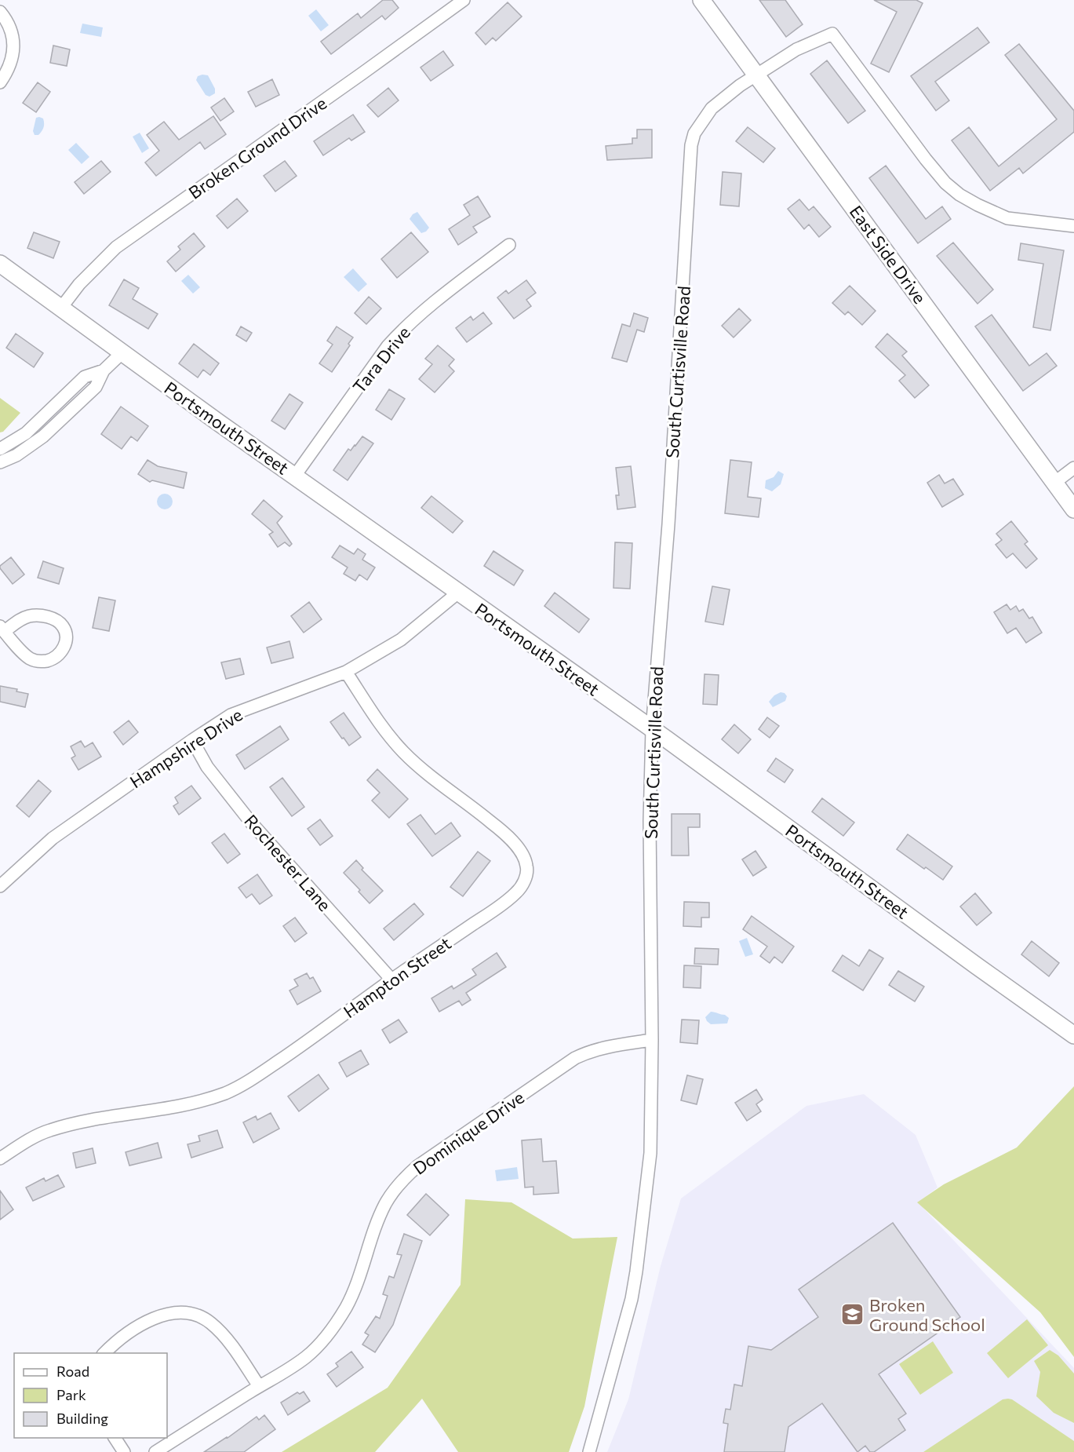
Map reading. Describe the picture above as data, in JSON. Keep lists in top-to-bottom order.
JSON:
{
  "streets": {
    "street": [
      "Broken Ground Drive",
      "East Side Drive",
      "Tara Drive",
      "South Curtisville Road",
      "Portsmouth Street",
      "Hampshire Drive",
      "Rochester Lane",
      "Hampton Street",
      "Dominique Drive"
    ]
  },
  "crossings": [
    ["Broken Ground Drive", "Portsmouth Street"],
    ["East Side Drive", "South Curtisville Road"],
    ["Tara Drive", "Portsmouth Street"],
    ["South Curtisville Road", "Portsmouth Street"],
    ["South Curtisville Road", "Dominique Drive"],
    ["Portsmouth Street", "Hampshire Drive"],
    ["Hampshire Drive", "Rochester Lane"],
    ["Hampshire Drive", "Hampton Street"],
    ["Rochester Lane", "Hampton Street"]
  ],
  "places": {
    "school or university": ["Broken Ground School"]
  },
  "legend": ["Road", "Park", "Building"]
}
